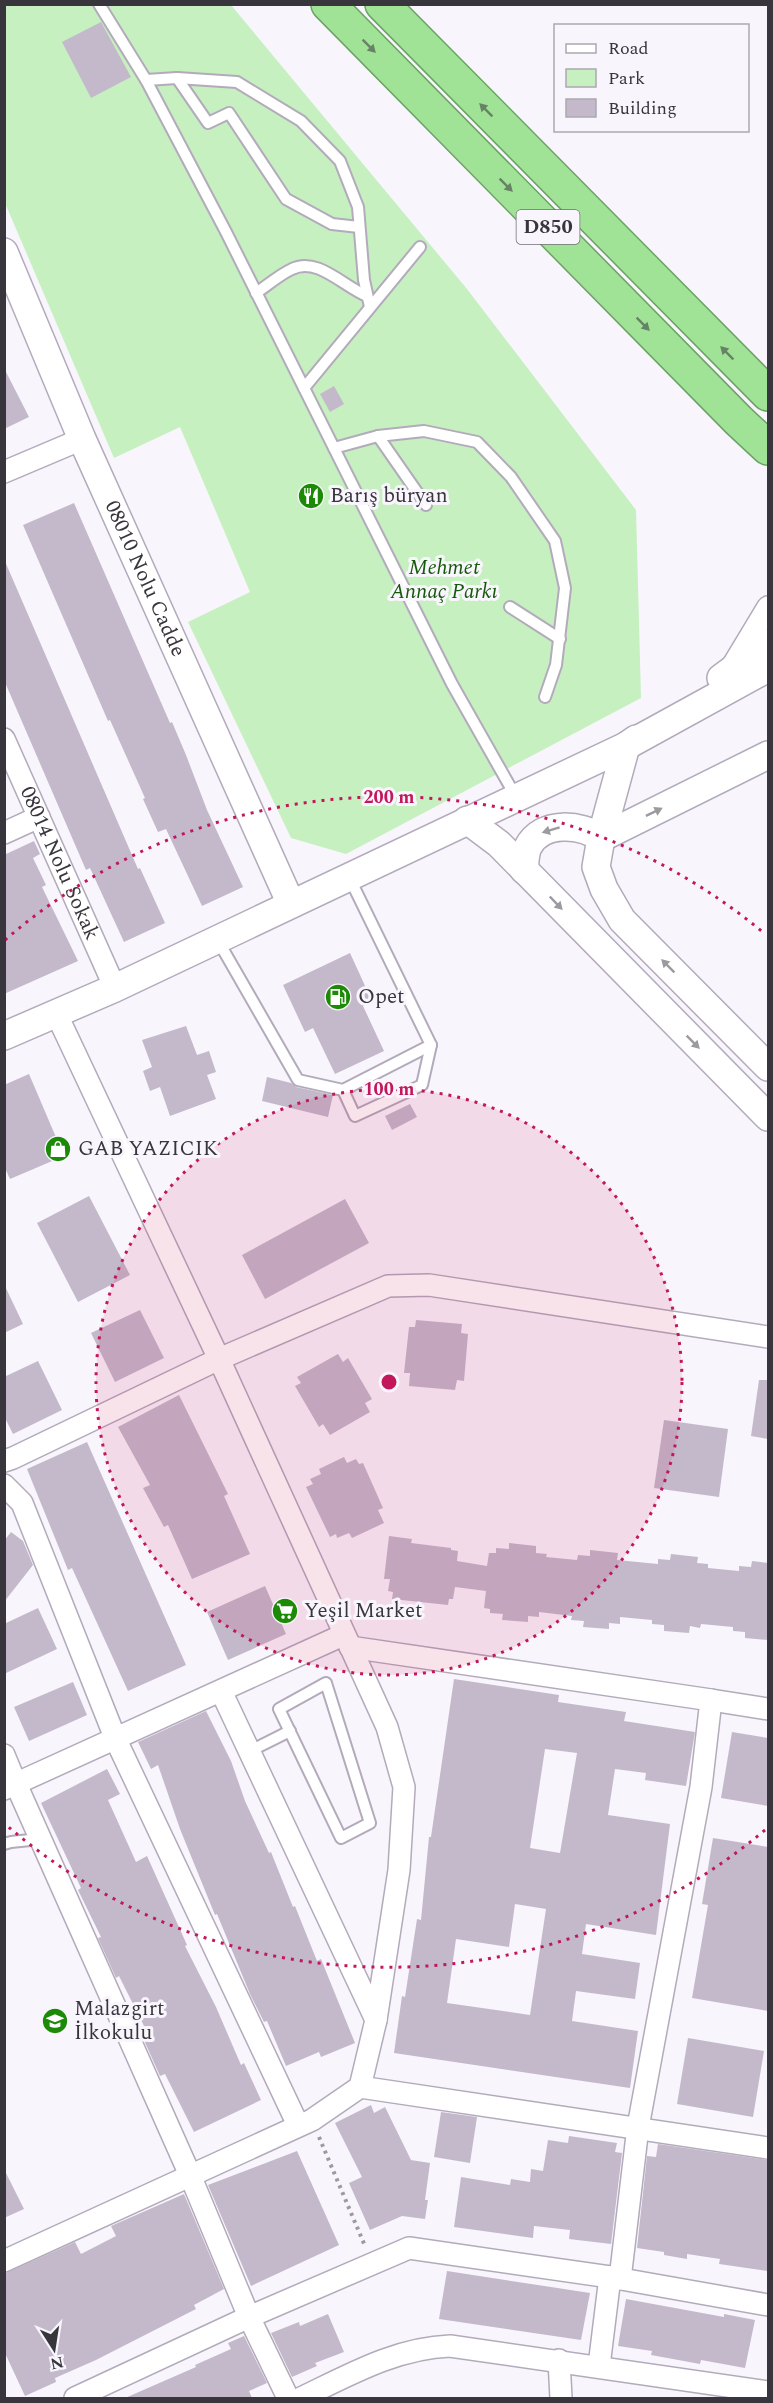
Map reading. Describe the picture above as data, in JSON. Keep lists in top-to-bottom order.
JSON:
{
  "streets": {
    "highway": ["D850"],
    "street": ["08010 Nolu Cadde", "08014 Nolu Sokak"]
  },
  "parks": ["Mehmet Annaç Parkı"],
  "places": {
    "restaurant": ["Barış büryan"],
    "fuel station": ["Opet"],
    "shop": ["GAB YAZICIK"],
    "supermarket": ["Yeşil Market"],
    "school or university": ["Malazgirt İlkokulu"]
  },
  "legend": ["Road", "Park", "Building"],
  "north": "bottom",
  "rings": ["200 m", "100 m"]
}
